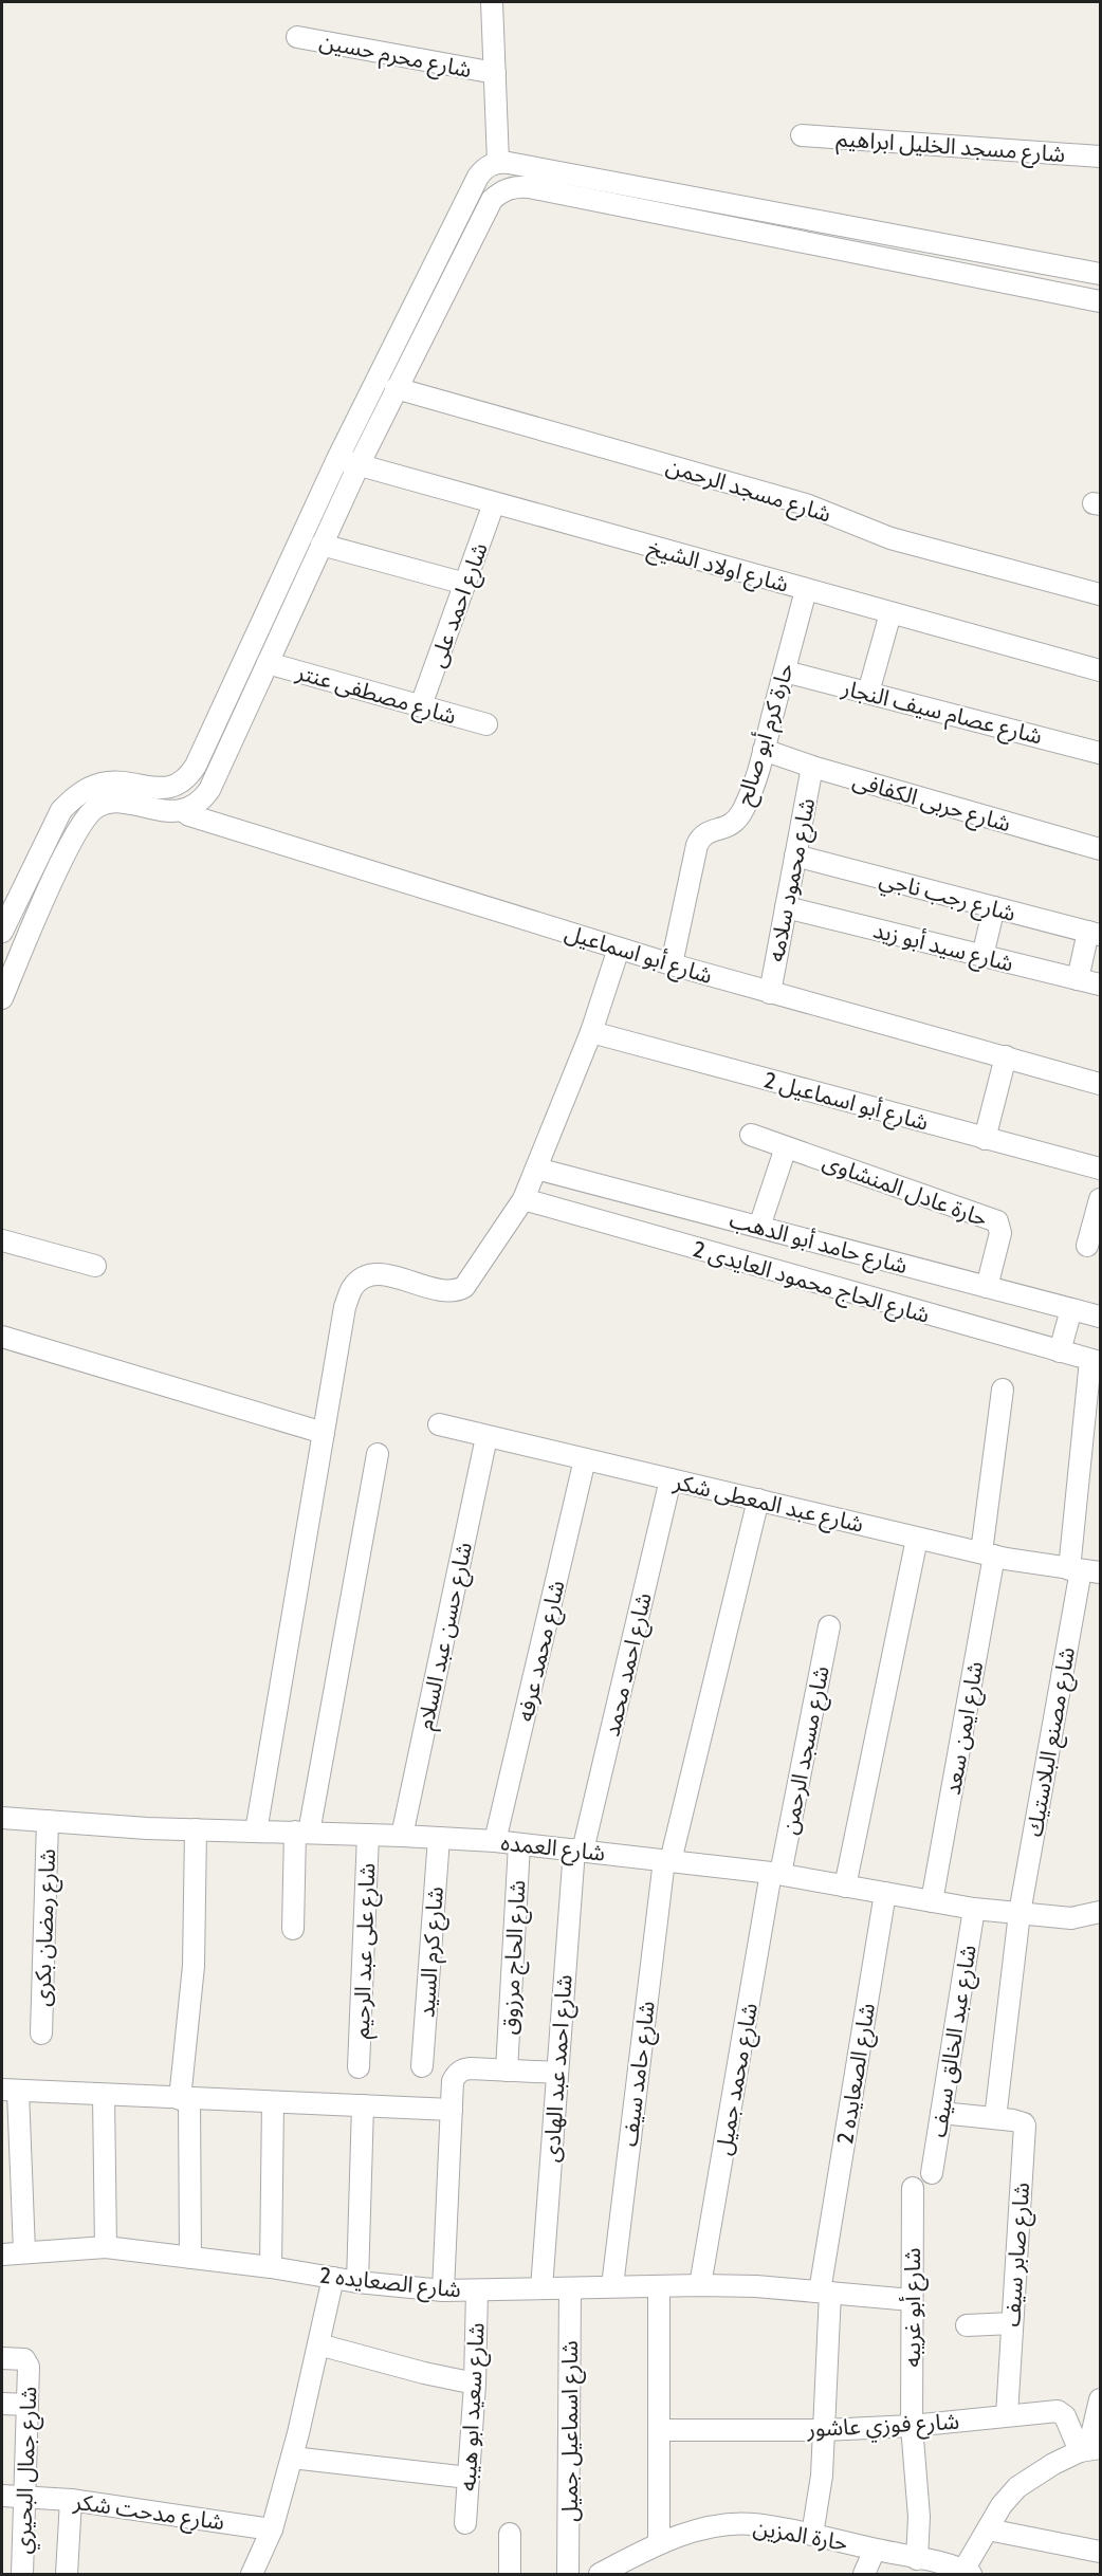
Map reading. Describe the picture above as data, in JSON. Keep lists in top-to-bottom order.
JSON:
{
  "streets": {
    "street": [
      "شارع محرم حسين",
      "شارع مسجد الخليل ابراهيم",
      "شارع مسجد الرحمن",
      "شارع اولاد الشيخ",
      "شارع احمد على",
      "شارع مصطفى عنتر",
      "شارع عصام سيف النجار",
      "حارة كرم أبو صالح",
      "شارع حربى الكفافى",
      "شارع محمود سلامه",
      "شارع رجب ناجي",
      "شارع سيد أبو زيد",
      "شارع أبو اسماعيل",
      "شارع أبو اسماعيل 2",
      "حارة عادل المنشاوى",
      "شارع حامد أبو الدهب",
      "شارع الحاج محمود العايدى 2",
      "شارع عبد المعطى شكر",
      "شارع حسن عبد السلام",
      "شارع محمد عرفه",
      "شارع احمد محمد",
      "شارع ايمن سعد",
      "شارع مصنع البلاستيك",
      "شارع العمده",
      "شارع رمضان بكرى",
      "شارع على عبد الرحيم",
      "شارع كرم السيد",
      "شارع الحاج مرزوق",
      "شارع عبد الخالق سيف",
      "شارع احمد عبد الهادى",
      "شارع حامد سيف",
      "شارع الصعايده 2",
      "شارع محمد جميل",
      "شارع صابر سيف",
      "شارع أبو غريبه",
      "شارع سعيد ابو هيبه",
      "شارع فوزي عاشور",
      "شارع اسماعيل جميل",
      "شارع جمال البحيري",
      "شارع مدحت شكر",
      "حارة المزين"
    ]
  },
  "crossings": [
    ["شارع مسجد الرحمن", "شارع العمده"],
    ["شارع مسجد الرحمن", "شارع محمد جميل"],
    ["شارع اولاد الشيخ", "شارع احمد على"],
    ["شارع اولاد الشيخ", "حارة كرم أبو صالح"],
    ["شارع احمد على", "شارع مصطفى عنتر"],
    ["شارع عصام سيف النجار", "حارة كرم أبو صالح"],
    ["حارة كرم أبو صالح", "شارع حربى الكفافى"],
    ["حارة كرم أبو صالح", "شارع أبو اسماعيل"],
    ["شارع حربى الكفافى", "شارع محمود سلامه"],
    ["شارع محمود سلامه", "شارع رجب ناجي"],
    ["شارع محمود سلامه", "شارع سيد أبو زيد"],
    ["شارع محمود سلامه", "شارع أبو اسماعيل"],
    ["حارة عادل المنشاوى", "شارع حامد أبو الدهب"],
    ["شارع الحاج محمود العايدى 2", "شارع مصنع البلاستيك"],
    ["شارع عبد المعطى شكر", "شارع حسن عبد السلام"],
    ["شارع عبد المعطى شكر", "شارع محمد عرفه"],
    ["شارع عبد المعطى شكر", "شارع احمد محمد"],
    ["شارع عبد المعطى شكر", "شارع ايمن سعد"],
    ["شارع عبد المعطى شكر", "شارع مصنع البلاستيك"],
    ["شارع عبد المعطى شكر", "شارع حامد سيف"],
    ["شارع حسن عبد السلام", "شارع العمده"],
    ["شارع محمد عرفه", "شارع العمده"],
    ["شارع احمد محمد", "شارع العمده"],
    ["شارع احمد محمد", "شارع احمد عبد الهادى"],
    ["شارع ايمن سعد", "شارع العمده"],
    ["شارع مصنع البلاستيك", "شارع العمده"],
    ["شارع العمده", "شارع رمضان بكرى"],
    ["شارع العمده", "شارع على عبد الرحيم"],
    ["شارع العمده", "شارع كرم السيد"],
    ["شارع العمده", "شارع الحاج مرزوق"],
    ["شارع العمده", "شارع عبد الخالق سيف"],
    ["شارع العمده", "شارع احمد عبد الهادى"],
    ["شارع العمده", "شارع حامد سيف"],
    ["شارع العمده", "شارع الصعايده 2"],
    ["شارع العمده", "شارع محمد جميل"],
    ["شارع عبد الخالق سيف", "شارع صابر سيف"],
    ["شارع احمد عبد الهادى", "شارع الصعايده 2"],
    ["شارع حامد سيف", "شارع الصعايده 2"],
    ["شارع الصعايده 2", "شارع محمد جميل"],
    ["شارع الصعايده 2", "شارع أبو غريبه"],
    ["شارع الصعايده 2", "شارع سعيد ابو هيبه"],
    ["شارع الصعايده 2", "شارع اسماعيل جميل"],
    ["شارع صابر سيف", "شارع فوزي عاشور"],
    ["شارع أبو غريبه", "شارع فوزي عاشور"],
    ["شارع أبو غريبه", "حارة المزين"],
    ["شارع جمال البحيري", "شارع مدحت شكر"]
  ]
}
